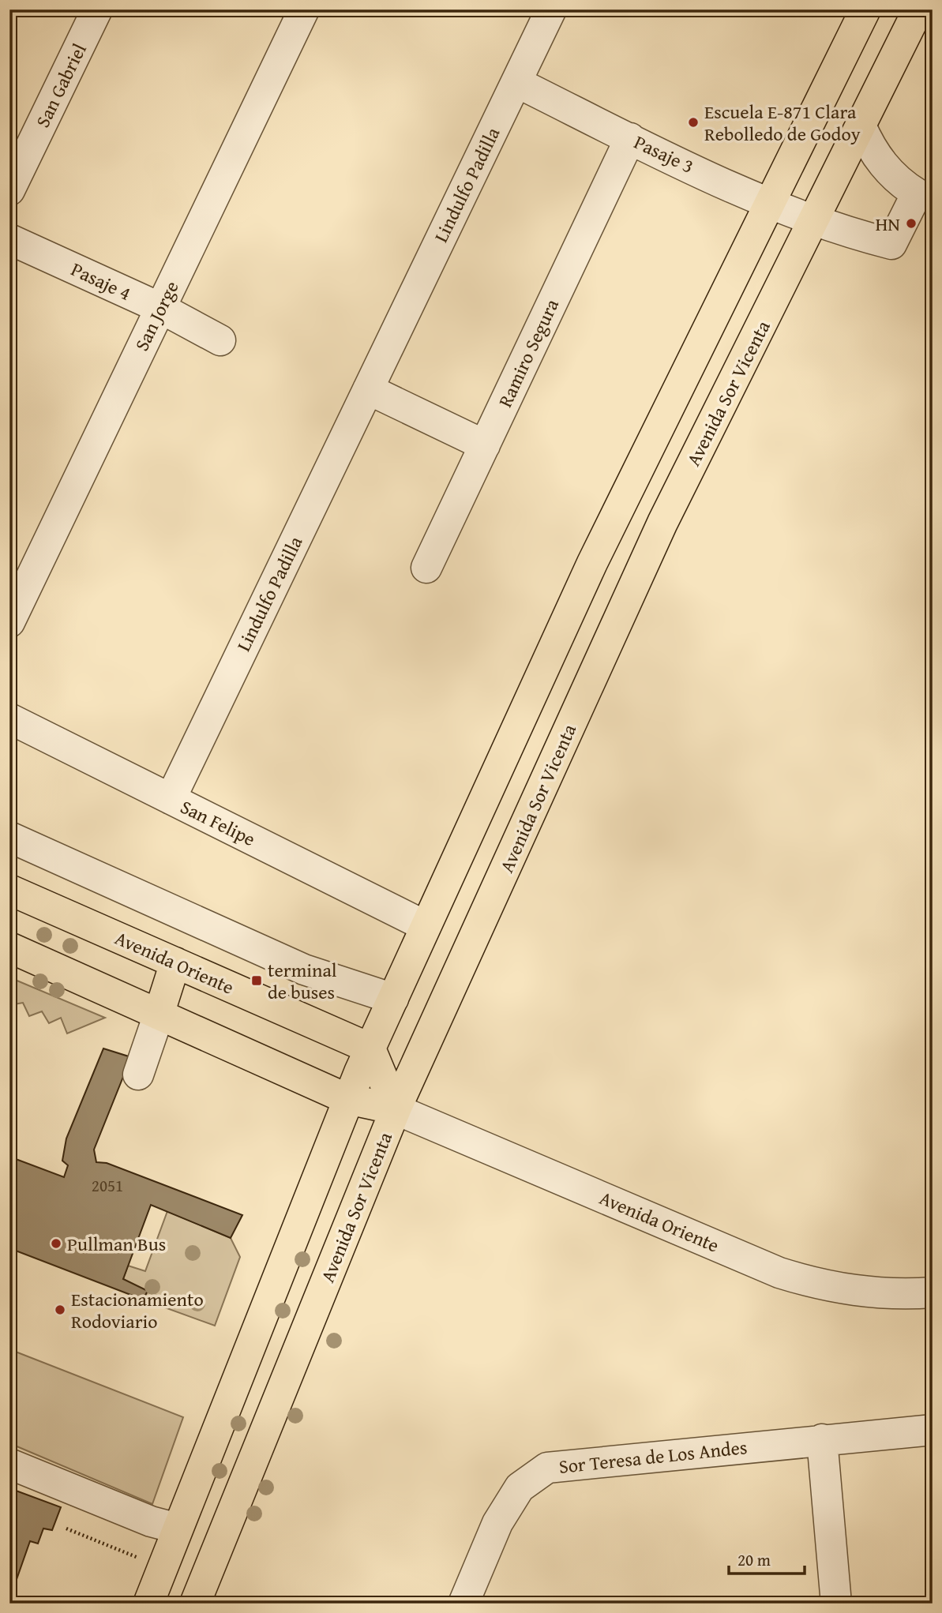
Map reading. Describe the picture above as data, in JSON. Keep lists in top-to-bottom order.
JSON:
{
  "streets": {
    "main road": ["Avenida Sor Vicenta", "Avenida Oriente"],
    "street": [
      "San Gabriel",
      "Pasaje 3",
      "Lindulfo Padilla",
      "Pasaje 4",
      "San Jorge",
      "Ramiro Segura",
      "San Felipe",
      "Sor Teresa de Los Andes"
    ]
  },
  "crossings": [
    ["Pasaje 3", "Lindulfo Padilla"],
    ["Pasaje 3", "Ramiro Segura"],
    ["Pasaje 3", "Avenida Sor Vicenta"],
    ["Lindulfo Padilla", "San Felipe"],
    ["Pasaje 4", "San Jorge"],
    ["Avenida Sor Vicenta", "Avenida Oriente"]
  ],
  "places": {
    "other": [
      "Escuela E-871 Clara Rebolledo de Godoy",
      "HN",
      "Pullman Bus",
      "Estacionamiento Rodoviario"
    ],
    "transit": ["terminal de buses"]
  },
  "house_numbers": ["2051"],
  "scale_bar": "20 m"
}
